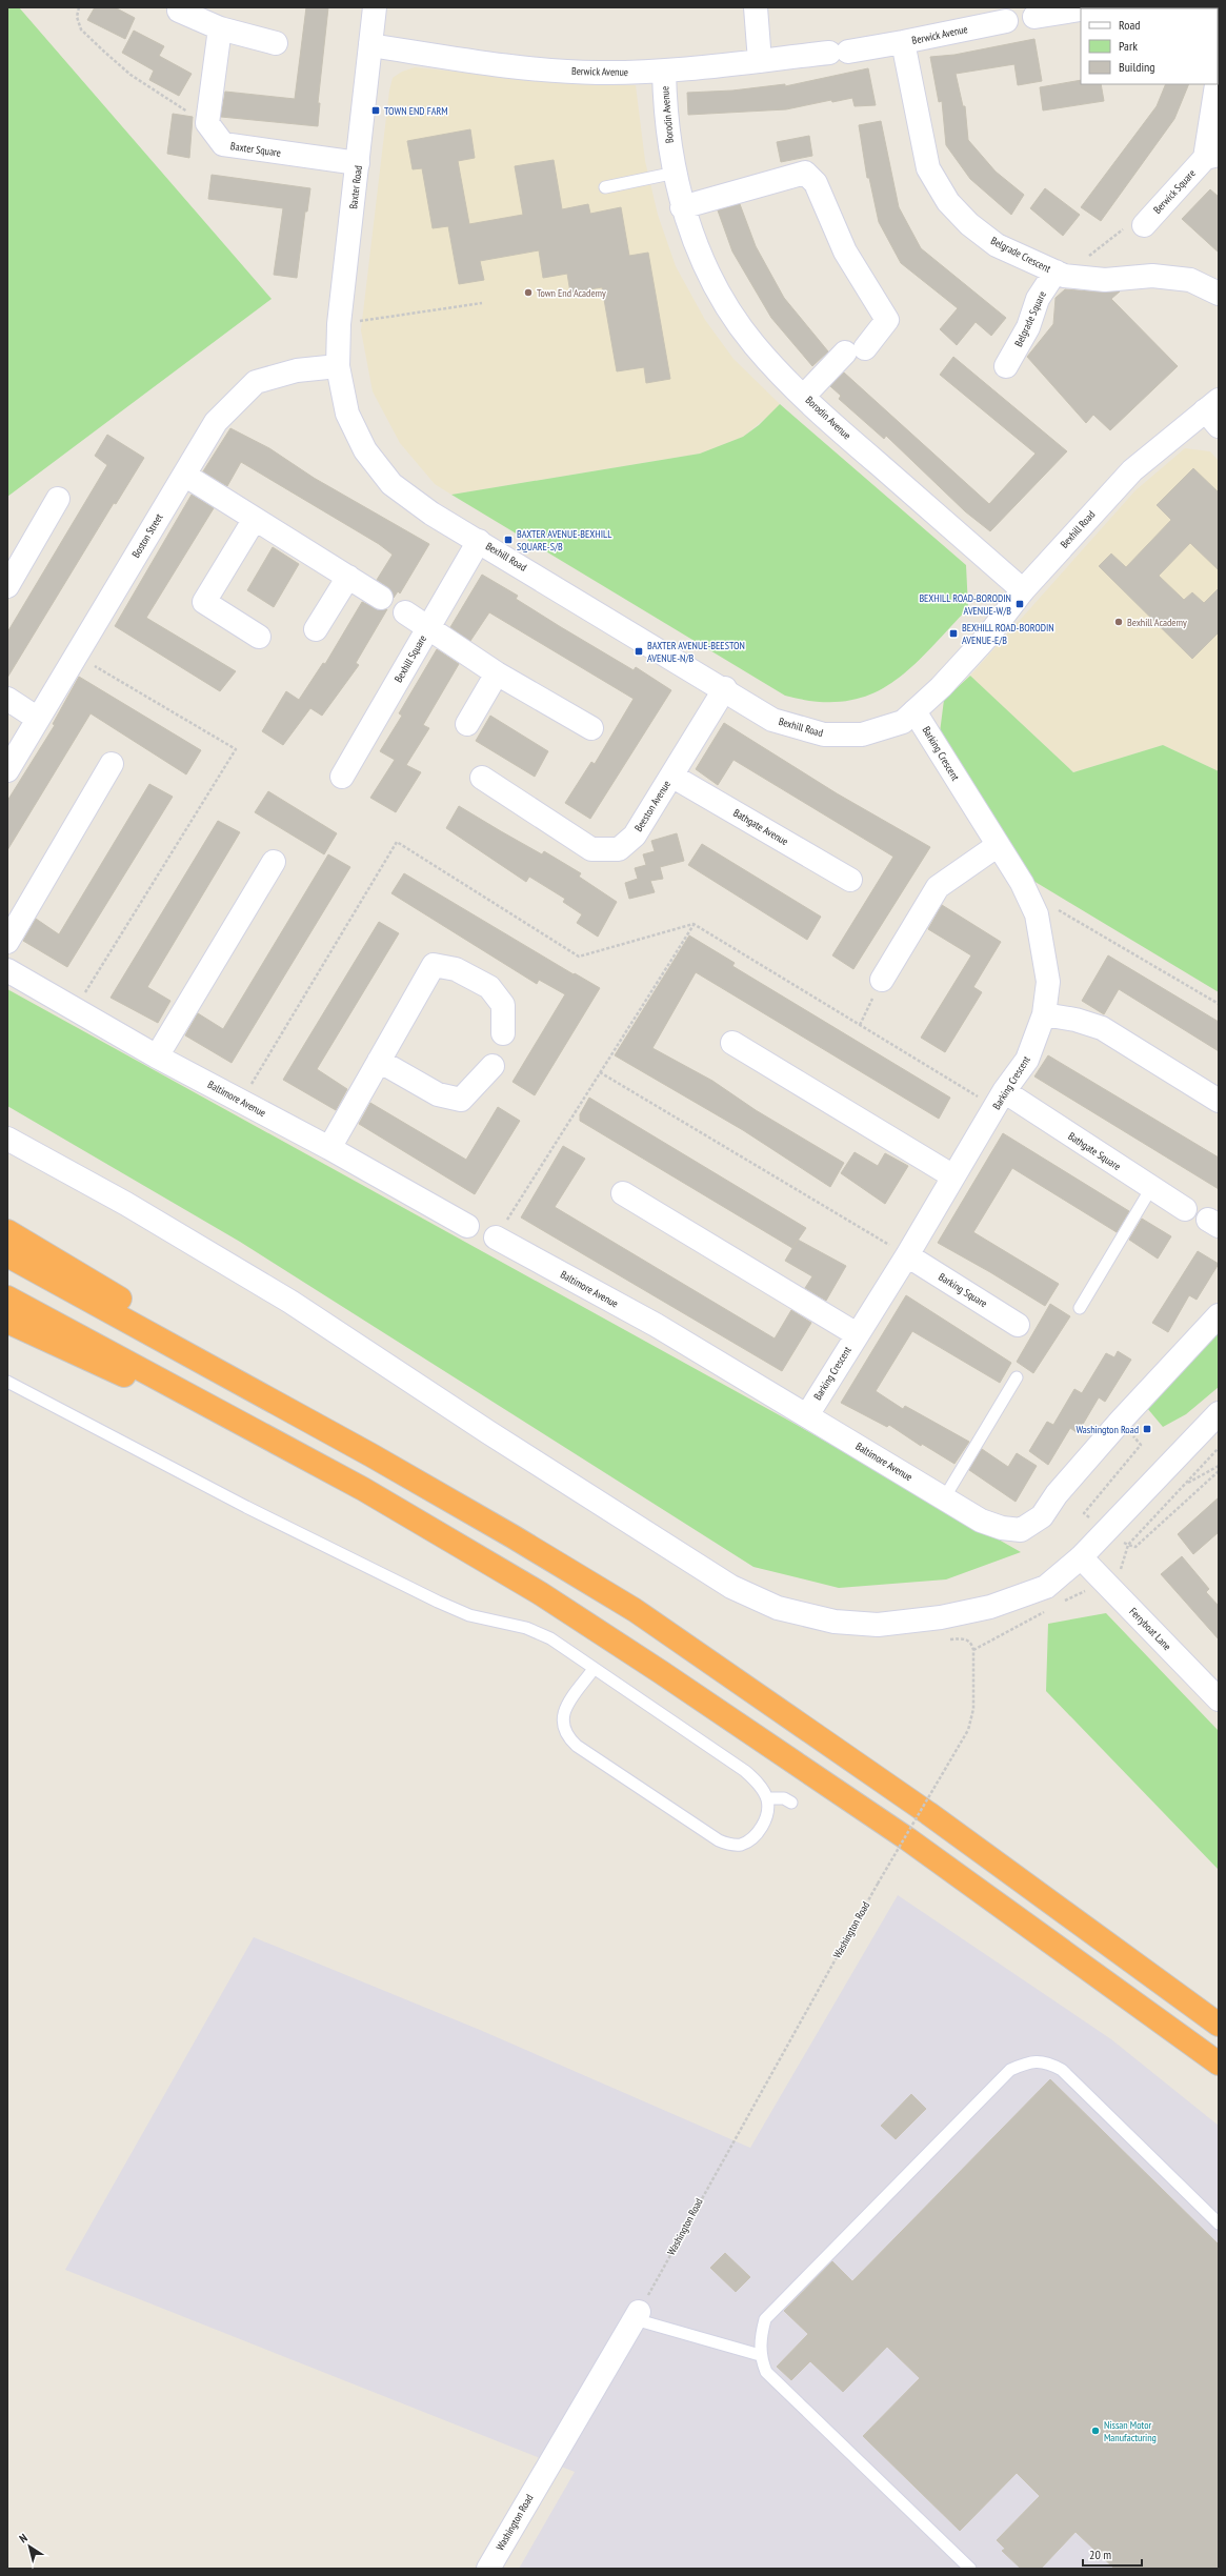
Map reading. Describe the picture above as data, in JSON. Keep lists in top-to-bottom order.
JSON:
{
  "streets": {
    "street": [
      "Berwick Avenue",
      "Borodin Avenue",
      "Baxter Square",
      "Baxter Road",
      "Berwick Square",
      "Belgrade Crescent",
      "Belgrade Square",
      "Bexhill Road",
      "Boston Street",
      "Bexhill Square",
      "Barking Crescent",
      "Beeston Avenue",
      "Bathgate Avenue",
      "Baltimore Avenue",
      "Bathgate Square",
      "Barking Square",
      "Ferryboat Lane",
      "Washington Road"
    ]
  },
  "crossings": [
    ["Berwick Avenue", "Borodin Avenue"],
    ["Berwick Avenue", "Baxter Road"],
    ["Berwick Avenue", "Belgrade Crescent"],
    ["Borodin Avenue", "Bexhill Road"],
    ["Baxter Square", "Baxter Road"],
    ["Baxter Road", "Bexhill Road"],
    ["Baxter Road", "Boston Street"],
    ["Belgrade Crescent", "Belgrade Square"],
    ["Bexhill Road", "Boston Street"],
    ["Bexhill Road", "Bexhill Square"],
    ["Bexhill Road", "Barking Crescent"],
    ["Bexhill Road", "Beeston Avenue"],
    ["Barking Crescent", "Baltimore Avenue"],
    ["Barking Crescent", "Bathgate Square"],
    ["Barking Crescent", "Barking Square"],
    ["Beeston Avenue", "Bathgate Avenue"]
  ],
  "places": {
    "transit": [
      "TOWN END FARM",
      "BAXTER AVENUE-BEXHILL SQUARE-S/B",
      "BEXHILL ROAD-BORODIN AVENUE-W/B",
      "BEXHILL ROAD-BORODIN AVENUE-E/B",
      "BAXTER AVENUE-BEESTON AVENUE-N/B",
      "Washington Road"
    ],
    "other": ["Town End Academy", "Bexhill Academy", "Nissan Motor Manufacturing"]
  },
  "legend": ["Road", "Park", "Building"],
  "scale_bar": "20 m",
  "north": "top left"
}
